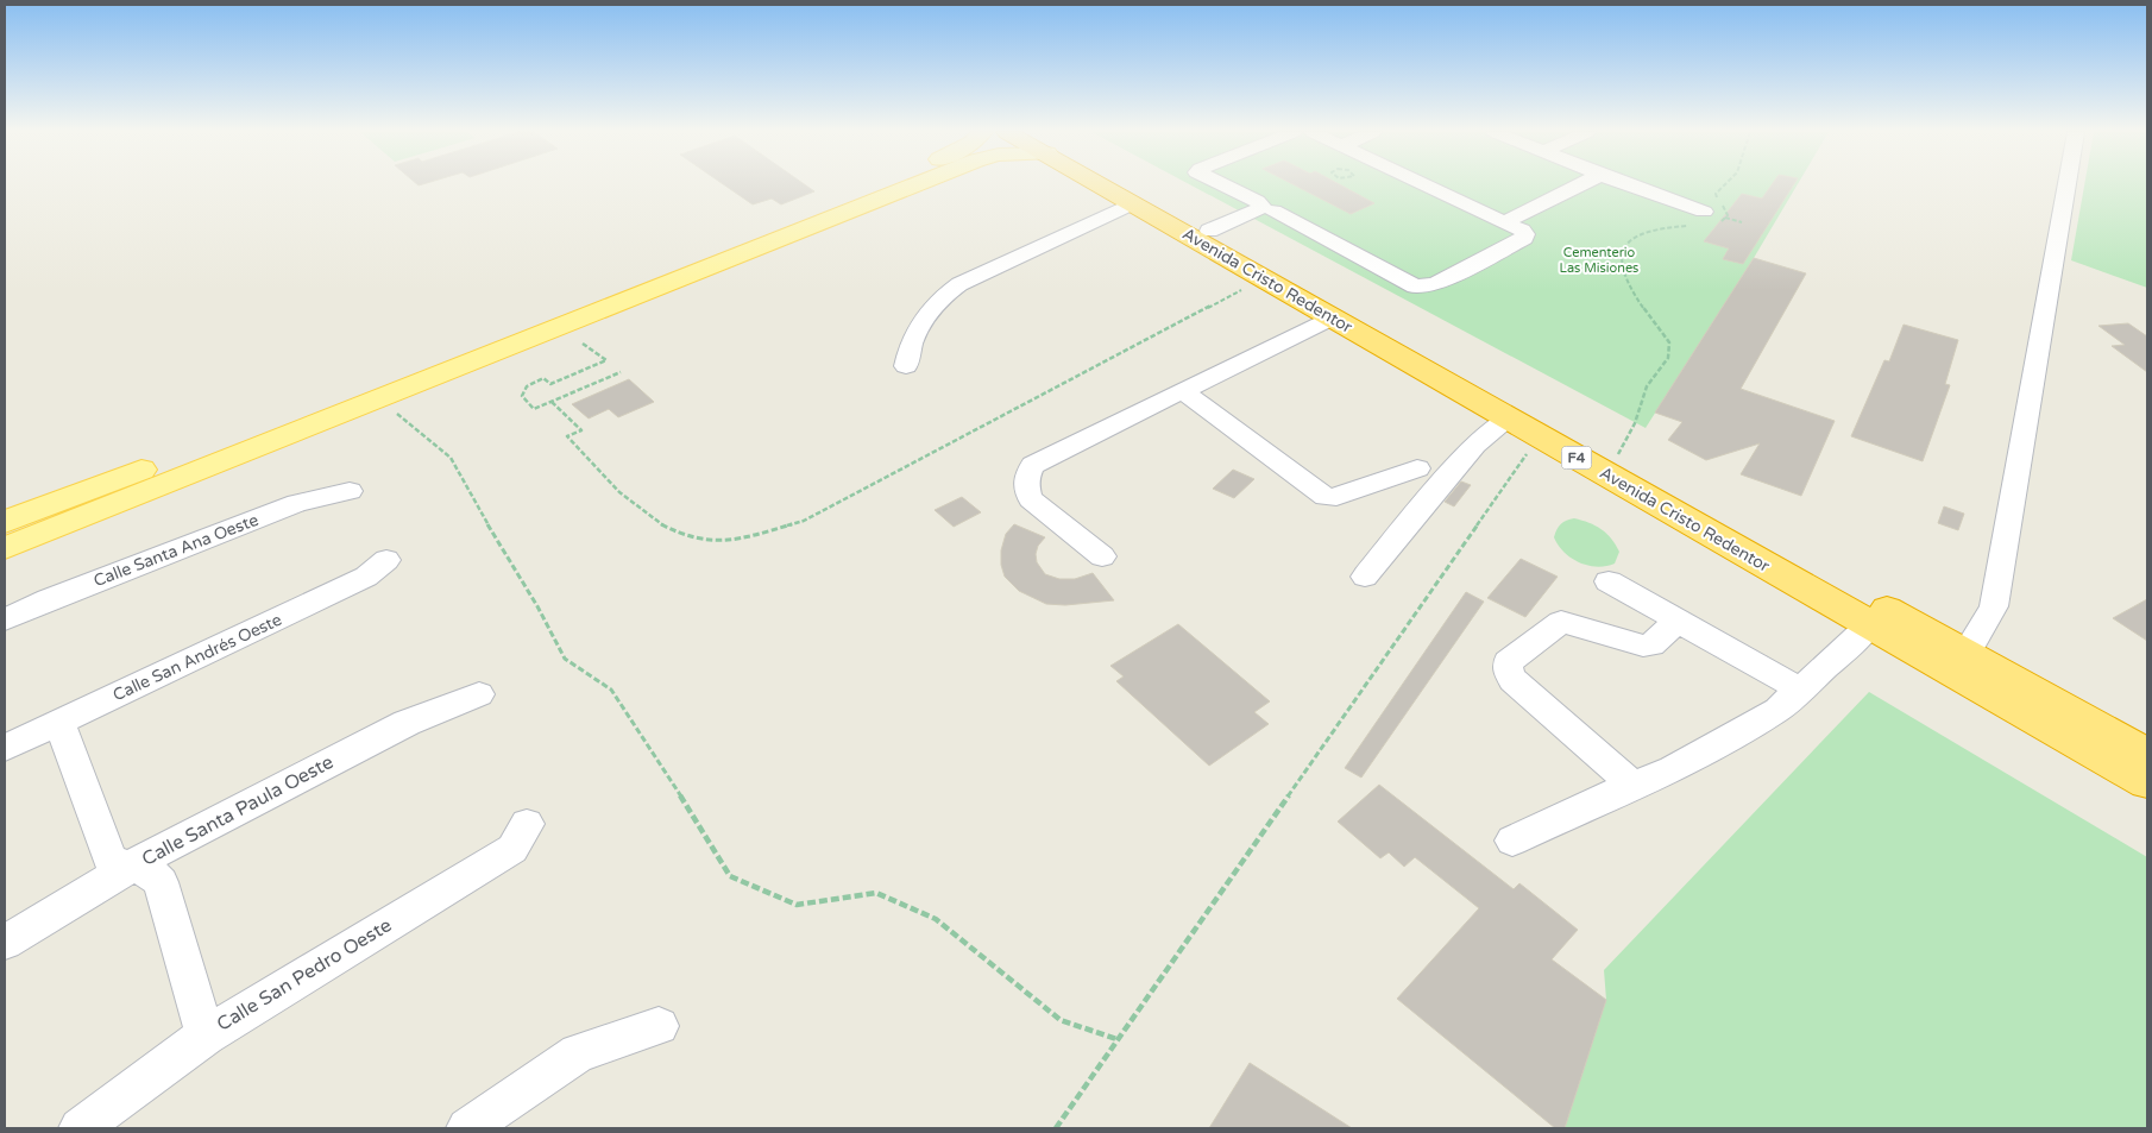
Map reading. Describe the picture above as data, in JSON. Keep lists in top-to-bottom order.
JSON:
{
  "streets": {
    "highway": ["Avenida Cristo Redentor", "F4"],
    "street": [
      "Calle Santa Ana Oeste",
      "Calle San Andrés Oeste",
      "Calle Santa Paula Oeste",
      "Calle San Pedro Oeste"
    ]
  },
  "parks": ["Cementerio Las Misiones"]
}
